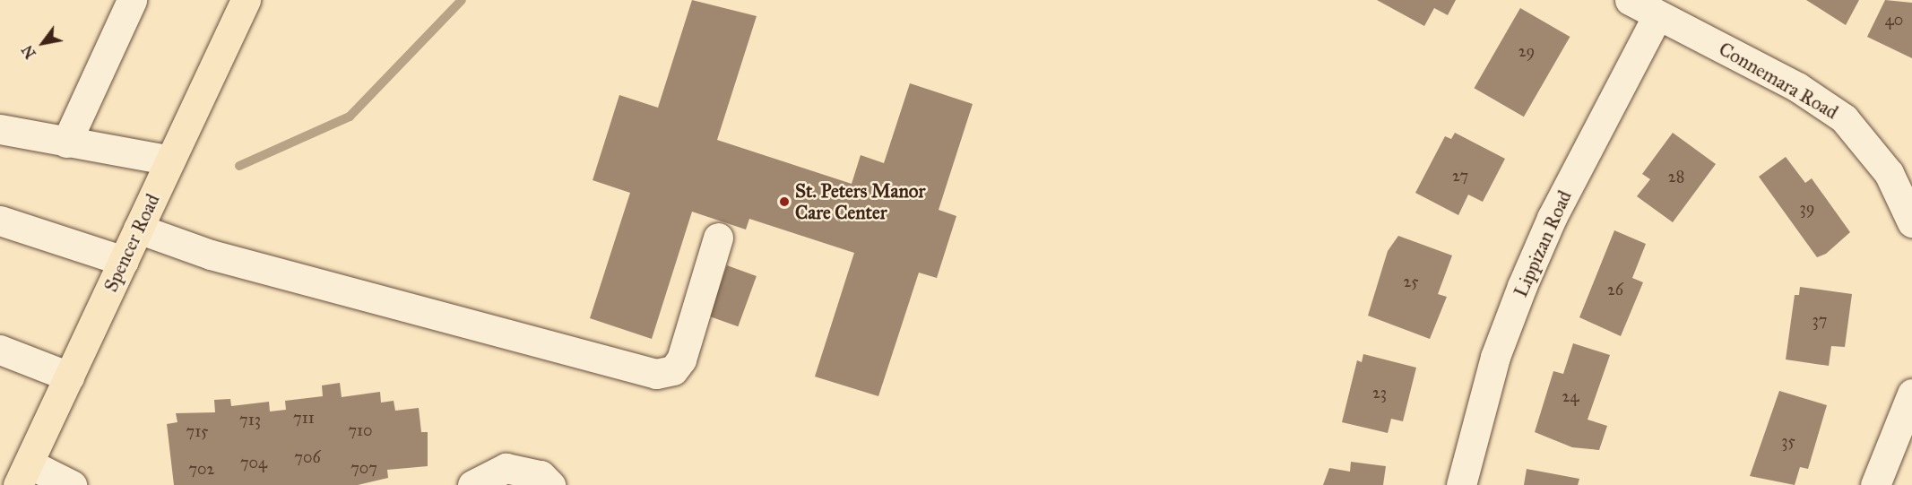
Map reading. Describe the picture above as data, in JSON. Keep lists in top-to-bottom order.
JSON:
{
  "streets": {
    "main road": ["Spencer Road"],
    "street": ["Connemara Road", "Lippizan Road"]
  },
  "crossings": [
    ["Connemara Road", "Lippizan Road"]
  ],
  "places": ["St. Peters Manor Care Center"],
  "house_numbers": [
    "40",
    "29",
    "27",
    "28",
    "39",
    "25",
    "26",
    "37",
    "23",
    "24",
    "711",
    "713",
    "710",
    "715",
    "35",
    "706",
    "704",
    "707",
    "702"
  ],
  "north": "bottom left"
}
